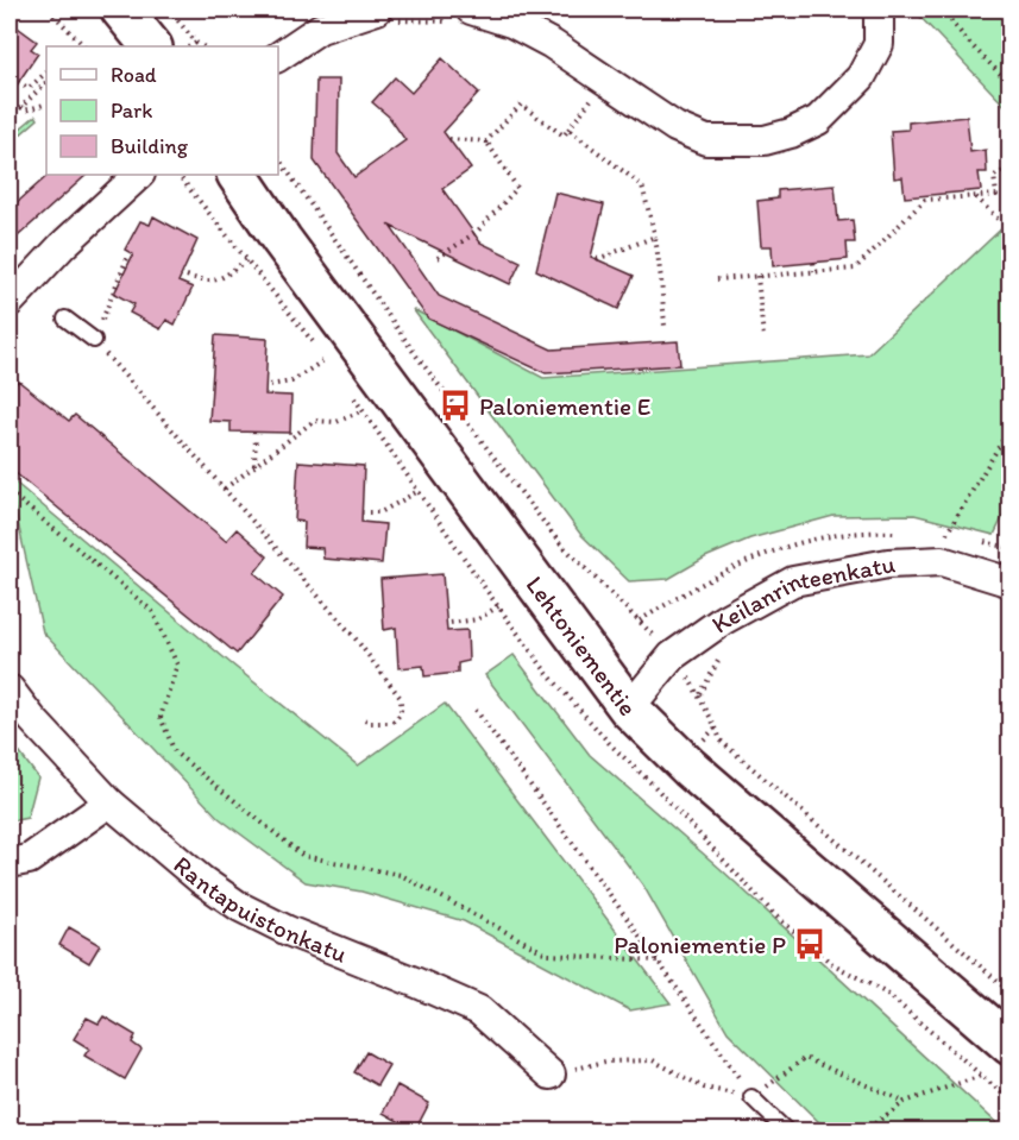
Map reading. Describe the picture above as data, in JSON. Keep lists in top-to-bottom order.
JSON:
{
  "streets": {
    "main road": ["Lehtoniementie"],
    "street": ["Keilanrinteenkatu", "Rantapuistonkatu"]
  },
  "crossings": [
    ["Keilanrinteenkatu", "Lehtoniementie"]
  ],
  "places": {
    "bus stop": ["Paloniementie E", "Paloniementie P"]
  },
  "legend": ["Road", "Park", "Building"]
}
